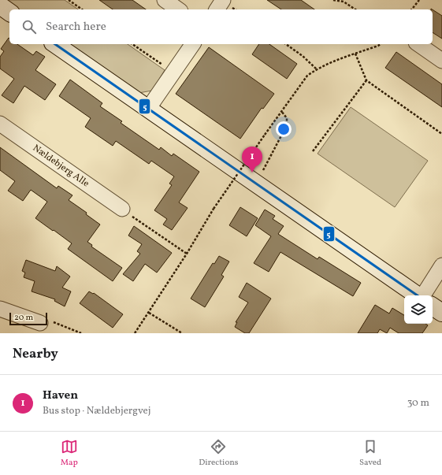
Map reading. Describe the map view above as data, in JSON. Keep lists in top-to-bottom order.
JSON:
{
  "streets": {
    "street": ["Nældebjerg Alle"]
  },
  "lines": ["transit line 5"],
  "scale_bar": "20 m",
  "page": {
    "search": "Search here",
    "pins": "1",
    "scale": "20 m",
    "heading": "Nearby",
    "list": [
      {
        "mark": "1",
        "name": "Haven",
        "note": "Bus stop · Nældebjergvej",
        "value": "30 m"
      }
    ],
    "nav": ["Map", "Directions", "Saved"]
  }
}
